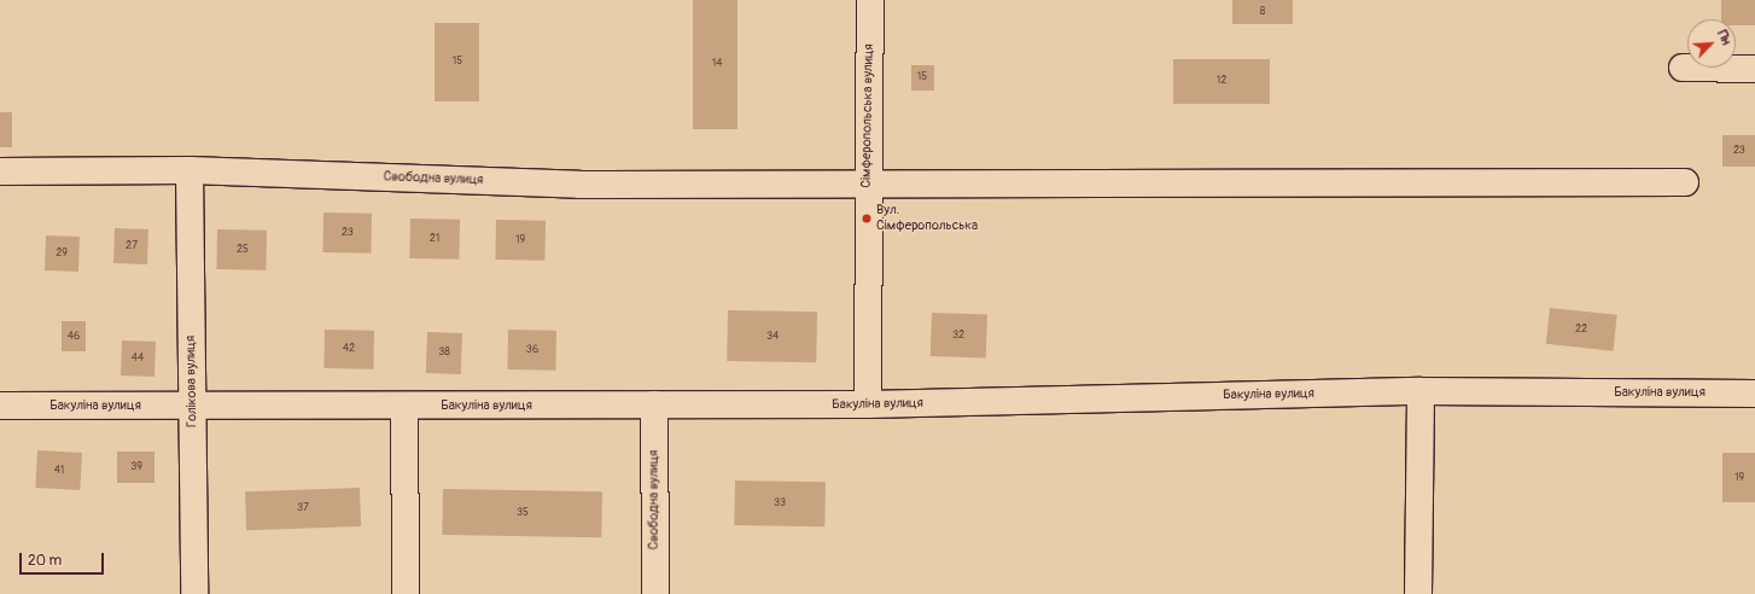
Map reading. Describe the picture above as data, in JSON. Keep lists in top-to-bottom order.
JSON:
{
  "streets": {
    "street": [
      "Сімферопольська вулиця",
      "Свободна вулиця",
      "Голікова вулиця",
      "Бакуліна вулиця"
    ]
  },
  "crossings": [
    ["Сімферопольська вулиця", "Свободна вулиця"],
    ["Сімферопольська вулиця", "Бакуліна вулиця"],
    ["Свободна вулиця", "Голікова вулиця"],
    ["Свободна вулиця", "Бакуліна вулиця"],
    ["Голікова вулиця", "Бакуліна вулиця"]
  ],
  "places": ["Вул. Сімферопольська"],
  "house_numbers": [
    "8",
    "15",
    "14",
    "15",
    "12",
    "23",
    "23",
    "21",
    "19",
    "27",
    "25",
    "29",
    "22",
    "32",
    "46",
    "34",
    "42",
    "36",
    "38",
    "44",
    "39",
    "41",
    "19",
    "33",
    "37",
    "35"
  ],
  "scale_bar": "20 m",
  "north": "top right"
}
